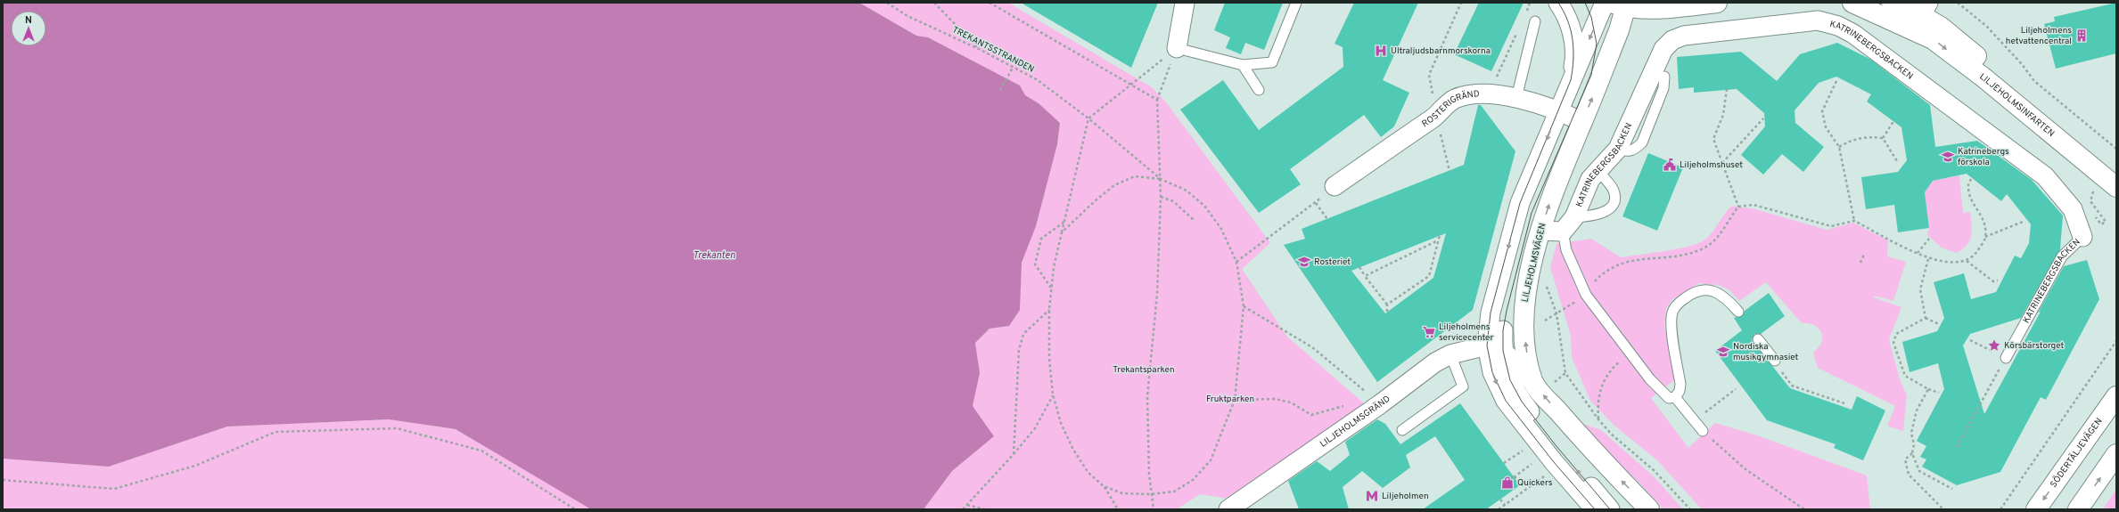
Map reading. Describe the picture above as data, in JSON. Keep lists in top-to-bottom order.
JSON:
{
  "streets": {
    "street": [
      "KATRINEBERGSBACKEN",
      "LILJEHOLMSINFARTEN",
      "ROSTERIGRÄND",
      "LILJEHOLMSVÄGEN",
      "LILJEHOLMSGRÄND",
      "SÖDERTÄLJEVÄGEN"
    ],
    "path": ["TREKANTSSTRANDEN"]
  },
  "crossings": [
    ["ROSTERIGRÄND", "LILJEHOLMSVÄGEN"],
    ["LILJEHOLMSVÄGEN", "LILJEHOLMSGRÄND"]
  ],
  "water": ["Trekanten"],
  "parks": ["Trekantsparken", "Fruktparken"],
  "places": {
    "building": ["Liljeholmens hetvattencentral"],
    "hospital": ["Ultraljudsbarnmorskorna"],
    "school or university": ["Katrinebergs förskola", "Rosteriet", "Nordiska musikgymnasiet"],
    "public building": ["Liljeholmshuset"],
    "supermarket": ["Liljeholmens servicecenter"],
    "place": ["Körsbärstorget"],
    "shop": ["Quickers"],
    "metro station": ["Liljeholmen"]
  },
  "north": "top"
}
